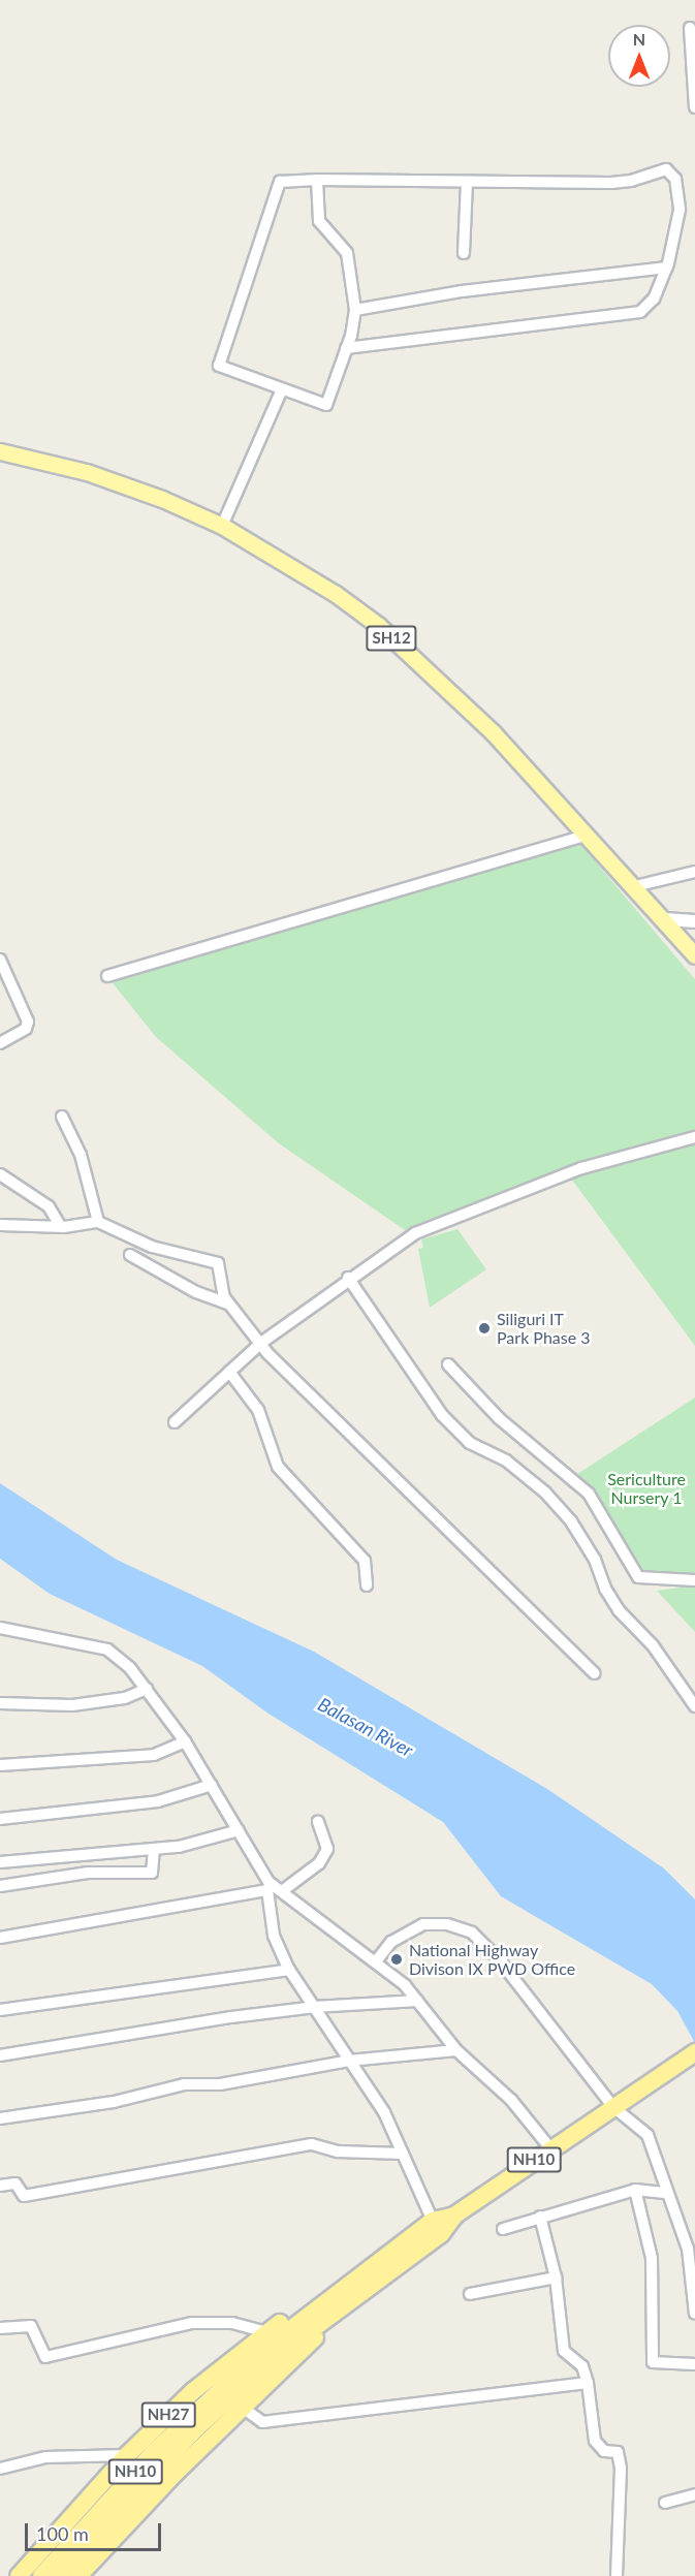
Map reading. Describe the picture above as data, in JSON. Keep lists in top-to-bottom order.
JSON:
{
  "streets": {
    "highway": ["NH10", "NH27"],
    "main road": ["SH12"]
  },
  "crossings": [
    ["NH10", "NH27"]
  ],
  "water": ["Balasan River"],
  "parks": ["Sericulture Nursery 1"],
  "places": ["Siliguri IT Park Phase 3", "National Highway Divison IX PWD Office"],
  "scale_bar": "100 m",
  "north": "top"
}
